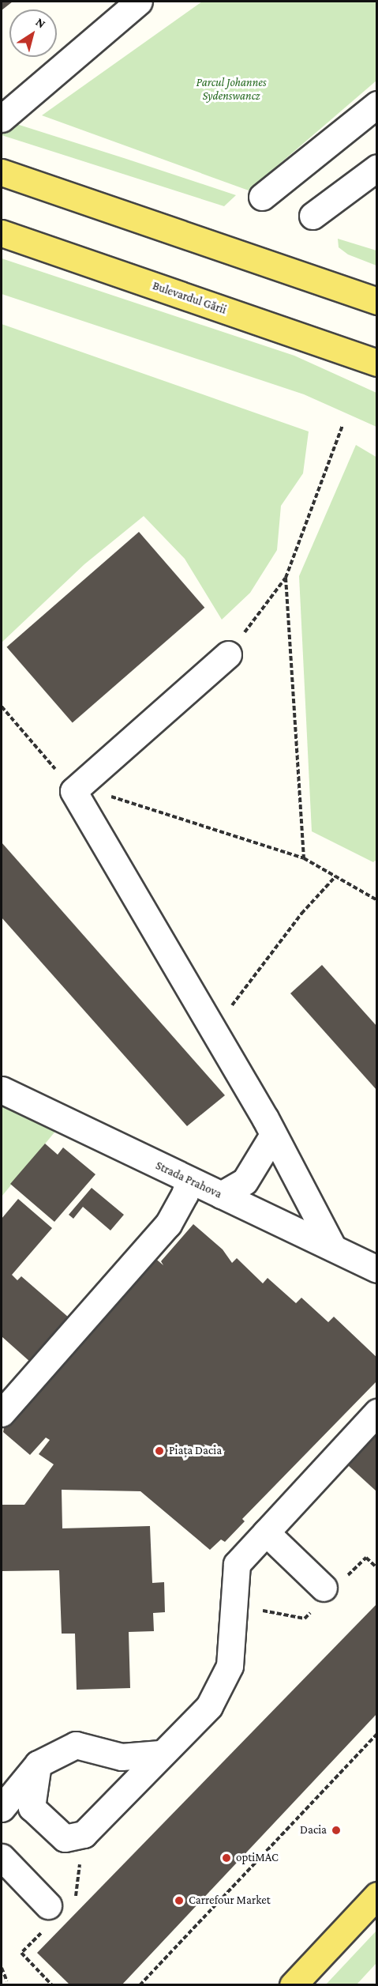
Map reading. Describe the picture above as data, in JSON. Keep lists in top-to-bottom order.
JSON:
{
  "streets": {
    "main road": ["Bulevardul Gării"],
    "street": ["Strada Prahova"]
  },
  "parks": ["Parcul Johannes Sydenswancz"],
  "places": [
    "Piața Dacia",
    "Dacia",
    "optiMAC",
    "Carrefour Market"
  ],
  "north": "top right"
}
